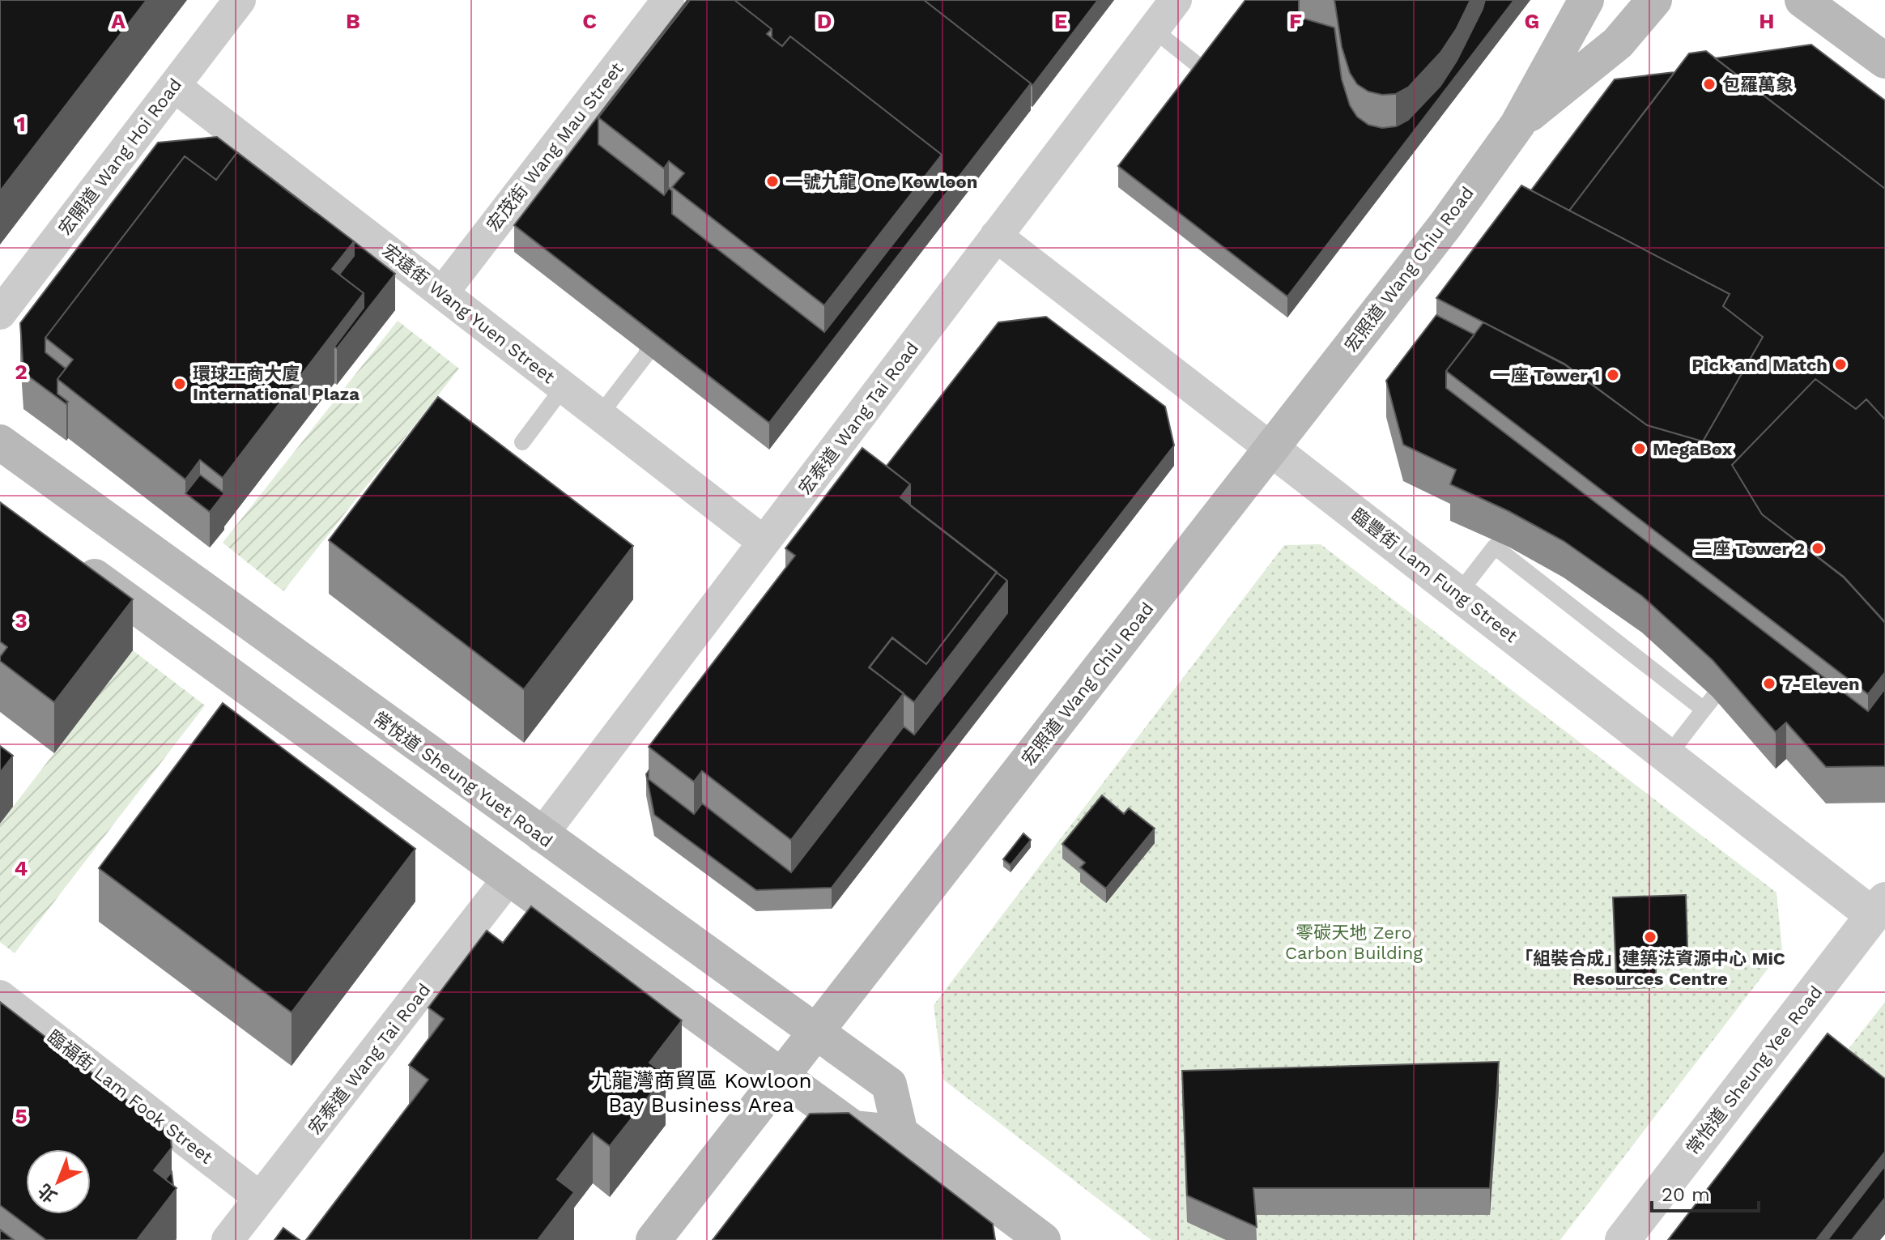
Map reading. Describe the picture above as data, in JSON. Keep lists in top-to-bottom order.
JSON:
{
  "streets": {
    "main road": ["宏照道 Wang Chiu Road", "常悅道 Sheung Yuet Road"],
    "street": [
      "宏茂街 Wang Mau Street",
      "宏開道 Wang Hoi Road",
      "宏遠街 Wang Yuen Street",
      "宏泰道 Wang Tai Road",
      "臨豐街 Lam Fung Street",
      "常怡道 Sheung Yee Road",
      "臨福街 Lam Fook Street"
    ]
  },
  "crossings": [
    ["宏茂街 Wang Mau Street", "宏遠街 Wang Yuen Street"],
    ["宏開道 Wang Hoi Road", "宏遠街 Wang Yuen Street"],
    ["宏照道 Wang Chiu Road", "臨豐街 Lam Fung Street"],
    ["宏照道 Wang Chiu Road", "常悅道 Sheung Yuet Road"],
    ["宏遠街 Wang Yuen Street", "宏泰道 Wang Tai Road"],
    ["宏泰道 Wang Tai Road", "臨豐街 Lam Fung Street"],
    ["宏泰道 Wang Tai Road", "常悅道 Sheung Yuet Road"],
    ["宏泰道 Wang Tai Road", "臨福街 Lam Fook Street"],
    ["臨豐街 Lam Fung Street", "常怡道 Sheung Yee Road"]
  ],
  "districts": ["九龍灣商貿區 Kowloon Bay Business Area"],
  "parks": ["零碳天地 Zero Carbon Building"],
  "places": [
    "包羅萬象",
    "一號九龍 One Kowloon",
    "Pick and Match",
    "一座 Tower 1",
    "環球工商大廈 International Plaza",
    "MegaBox",
    "二座 Tower 2",
    "7-Eleven",
    "「組裝合成」建築法資源中心 MiC Resources Centre"
  ],
  "scale_bar": "20 m",
  "north": "bottom left",
  "grid": {
    "columns": [
      "A",
      "B",
      "C",
      "D",
      "E",
      "F",
      "G",
      "H"
    ],
    "rows": [
      "1",
      "2",
      "3",
      "4",
      "5"
    ]
  }
}
